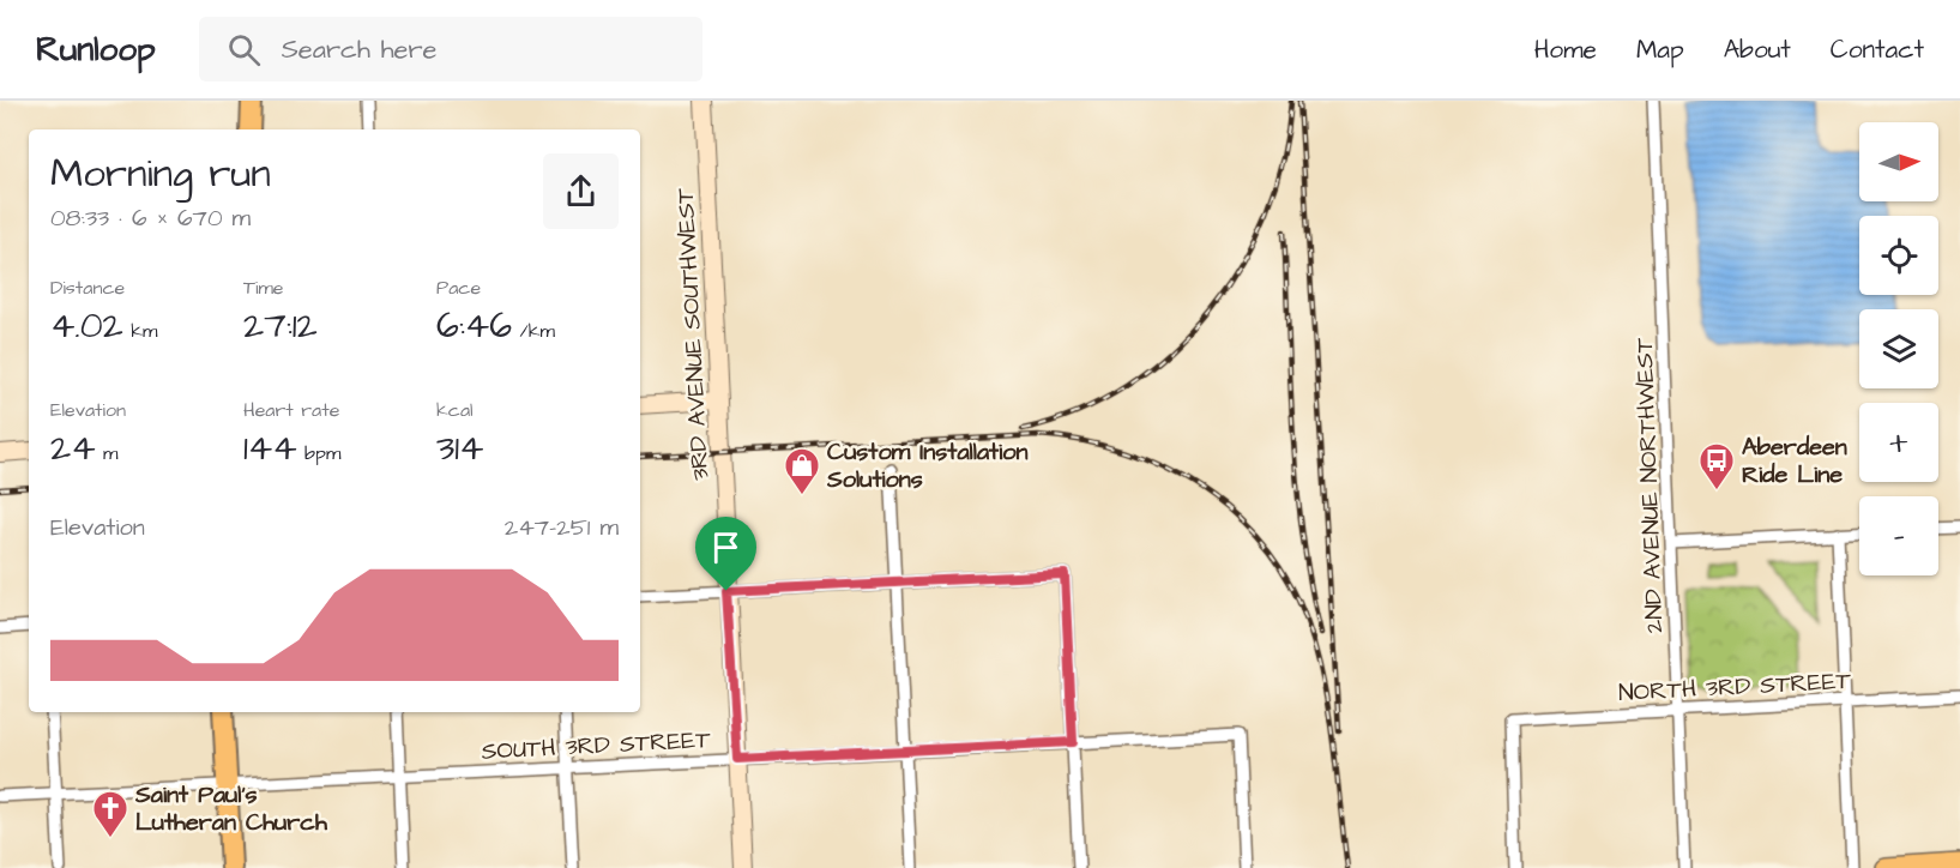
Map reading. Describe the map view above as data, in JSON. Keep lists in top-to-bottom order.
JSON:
{
  "streets": {
    "street": [
      "3RD AVENUE SOUTHWEST",
      "2ND AVENUE NORTHWEST",
      "NORTH 3RD STREET",
      "SOUTH 3RD STREET"
    ]
  },
  "crossings": [
    ["3RD AVENUE SOUTHWEST", "SOUTH 3RD STREET"],
    ["2ND AVENUE NORTHWEST", "NORTH 3RD STREET"]
  ],
  "places": {
    "bus stop": ["Aberdeen Ride Line"],
    "shop": ["Custom Installation Solutions"],
    "church": ["Saint Paul's Lutheran Church"]
  },
  "north": "right",
  "page": {
    "header": "Runloop",
    "search": "Search here",
    "nav": [
      "Home",
      "Map",
      "About",
      "Contact"
    ],
    "map_buttons": ["+", "−"],
    "heading": ["Morning run", "08:33 · 6 × 670 m"],
    "stats": [
      ["Distance", "4.02 km"],
      ["Time", "27:12"],
      ["Pace", "6:46 /km"],
      ["Elevation", "24 m"],
      ["Heart rate", "144 bpm"],
      ["kcal", "314"]
    ],
    "chart": ["Elevation", "247–251 m"]
  }
}
